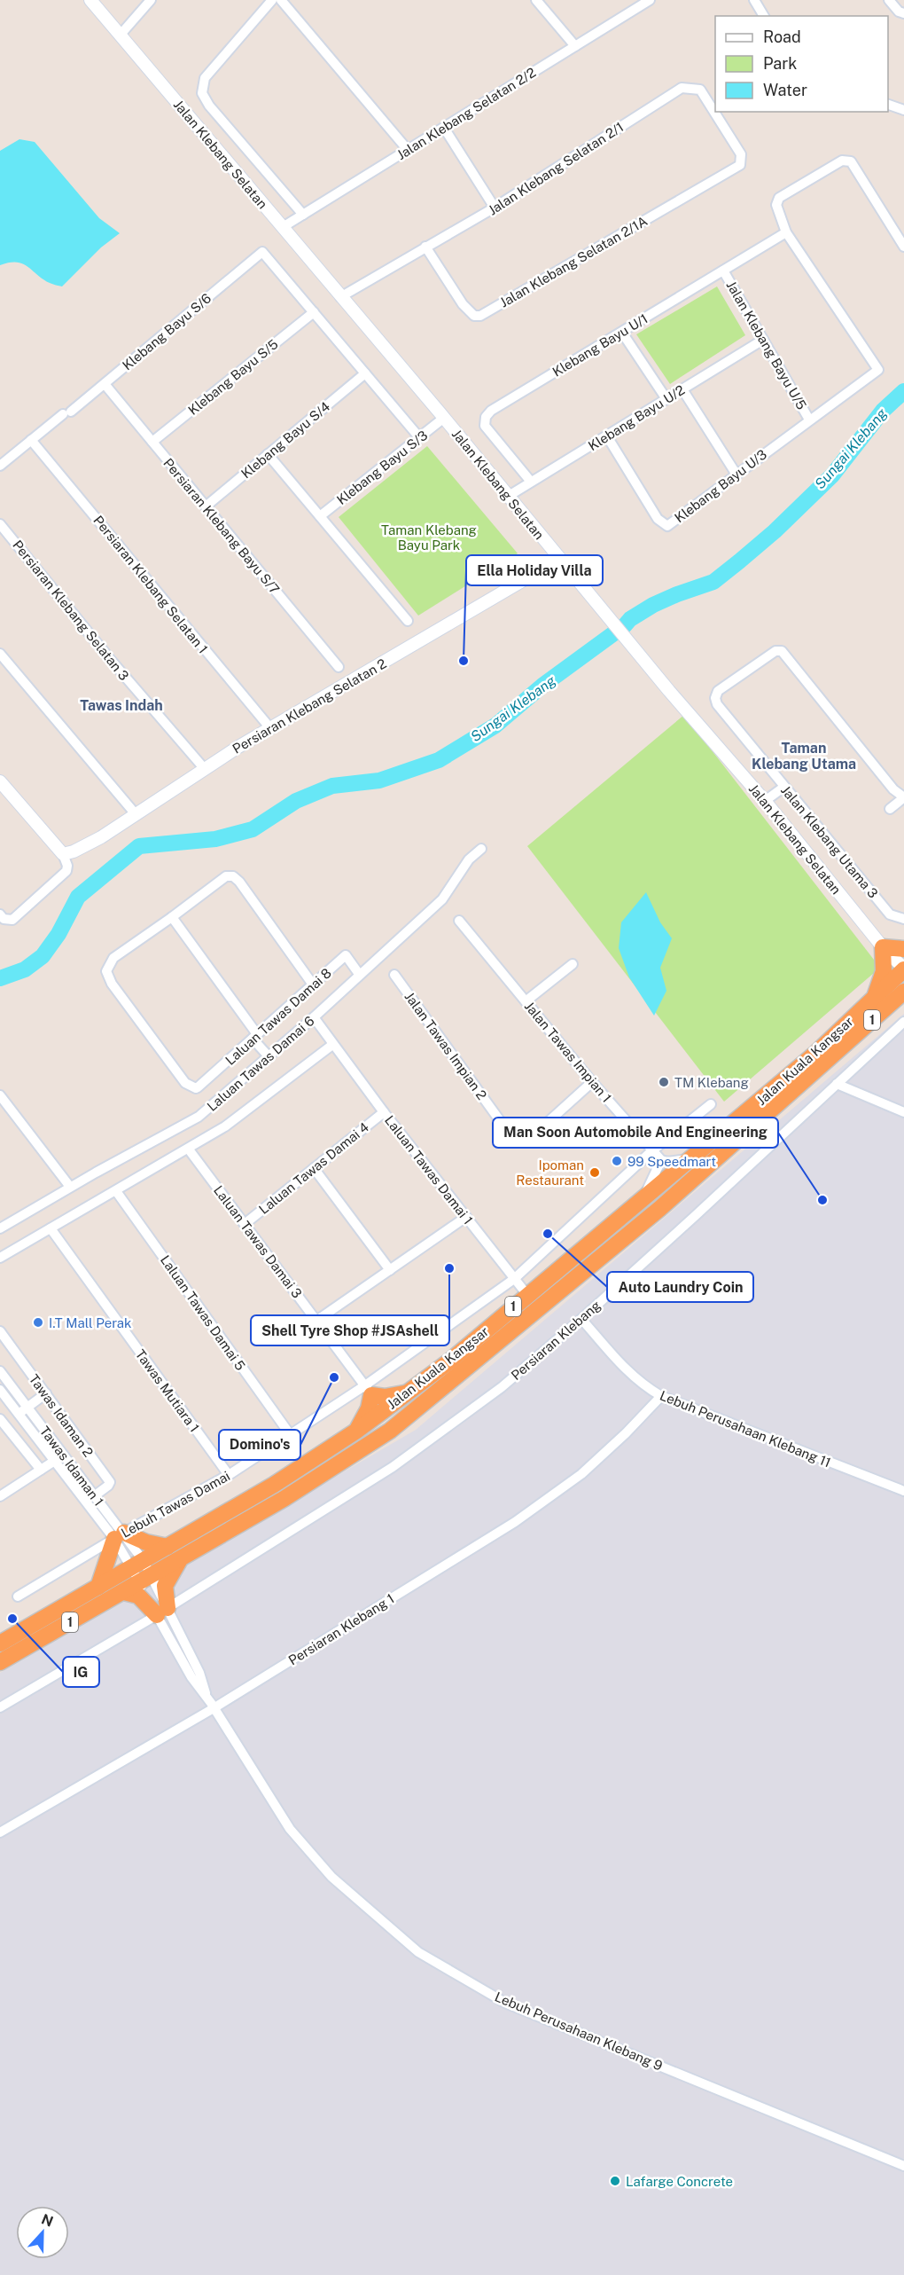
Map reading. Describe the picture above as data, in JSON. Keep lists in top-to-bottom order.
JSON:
{
  "streets": {
    "highway": ["1", "Jalan Kuala Kangsar"],
    "street": [
      "Jalan Klebang Selatan 2/2",
      "Jalan Klebang Selatan",
      "Jalan Klebang Selatan 2/1",
      "Jalan Klebang Selatan 2/1A",
      "Klebang Bayu S/6",
      "Klebang Bayu U/1",
      "Jalan Klebang Bayu U/5",
      "Klebang Bayu S/5",
      "Klebang Bayu U/2",
      "Klebang Bayu S/4",
      "Klebang Bayu S/3",
      "Klebang Bayu U/3",
      "Persiaran Klebang Bayu S/7",
      "Persiaran Klebang Selatan 1",
      "Persiaran Klebang Selatan 3",
      "Persiaran Klebang Selatan 2",
      "Jalan Klebang Utama 3",
      "Laluan Tawas Damai 8",
      "Jalan Tawas Impian 2",
      "Jalan Tawas Impian 1",
      "Laluan Tawas Damai 6",
      "Laluan Tawas Damai 4",
      "Laluan Tawas Damai 1",
      "Laluan Tawas Damai 3",
      "Laluan Tawas Damai 5",
      "Persiaran Klebang",
      "Tawas Mutiara 1",
      "Tawas Idaman 2",
      "Lebuh Perusahaan Klebang 11",
      "Tawas Idaman 1",
      "Lebuh Tawas Damai",
      "Persiaran Klebang 1",
      "Lebuh Perusahaan Klebang 9"
    ]
  },
  "crossings": [
    ["Jalan Klebang Selatan 2/2", "Jalan Klebang Selatan"],
    ["Jalan Klebang Selatan", "Jalan Klebang Selatan 2/1"],
    ["Jalan Klebang Selatan", "Klebang Bayu U/2"],
    ["Jalan Klebang Selatan", "Klebang Bayu S/3"],
    ["Jalan Klebang Selatan", "Persiaran Klebang Selatan 2"],
    ["Jalan Klebang Selatan", "Jalan Kuala Kangsar"],
    ["Jalan Klebang Selatan 2/1", "Jalan Klebang Selatan 2/1A"],
    ["Klebang Bayu S/6", "Klebang Bayu S/5"],
    ["Klebang Bayu S/6", "Persiaran Klebang Bayu S/7"],
    ["Klebang Bayu S/6", "Persiaran Klebang Selatan 1"],
    ["Klebang Bayu U/1", "Jalan Klebang Bayu U/5"],
    ["Klebang Bayu U/1", "Klebang Bayu U/2"],
    ["Jalan Klebang Bayu U/5", "Klebang Bayu U/2"],
    ["Jalan Klebang Bayu U/5", "Klebang Bayu U/3"],
    ["Klebang Bayu S/5", "Persiaran Klebang Bayu S/7"],
    ["Klebang Bayu U/2", "Klebang Bayu U/3"],
    ["Klebang Bayu S/4", "Persiaran Klebang Bayu S/7"],
    ["Persiaran Klebang Selatan 1", "Persiaran Klebang Selatan 2"],
    ["Persiaran Klebang Selatan 3", "Persiaran Klebang Selatan 2"],
    ["Laluan Tawas Damai 8", "Laluan Tawas Damai 6"],
    ["Jalan Tawas Impian 2", "Jalan Tawas Impian 1"],
    ["Jalan Tawas Impian 1", "Lebuh Tawas Damai"],
    ["Jalan Kuala Kangsar", "Laluan Tawas Damai 1"],
    ["Jalan Kuala Kangsar", "Laluan Tawas Damai 3"],
    ["Jalan Kuala Kangsar", "Tawas Idaman 1"],
    ["Jalan Kuala Kangsar", "Lebuh Perusahaan Klebang 9"],
    ["Laluan Tawas Damai 6", "Laluan Tawas Damai 1"],
    ["Laluan Tawas Damai 6", "Laluan Tawas Damai 3"],
    ["Laluan Tawas Damai 6", "Laluan Tawas Damai 5"],
    ["Laluan Tawas Damai 6", "Tawas Mutiara 1"],
    ["Laluan Tawas Damai 4", "Laluan Tawas Damai 1"],
    ["Laluan Tawas Damai 4", "Laluan Tawas Damai 3"],
    ["Laluan Tawas Damai 1", "Lebuh Tawas Damai"],
    ["Laluan Tawas Damai 3", "Lebuh Tawas Damai"],
    ["Laluan Tawas Damai 5", "Lebuh Tawas Damai"],
    ["Persiaran Klebang", "Lebuh Perusahaan Klebang 11"],
    ["Persiaran Klebang", "Lebuh Perusahaan Klebang 9"],
    ["Tawas Mutiara 1", "Lebuh Tawas Damai"],
    ["Tawas Idaman 2", "Tawas Idaman 1"],
    ["Lebuh Perusahaan Klebang 11", "Persiaran Klebang 1"],
    ["Tawas Idaman 1", "Lebuh Tawas Damai"],
    ["Persiaran Klebang 1", "Lebuh Perusahaan Klebang 9"]
  ],
  "districts": ["Tawas Indah", "Taman Klebang Utama"],
  "water": ["Sungai Klebang"],
  "parks": ["Taman Klebang Bayu Park"],
  "places": [
    "Ella Holiday Villa",
    "TM Klebang",
    "99 Speedmart",
    "Ipoman Restaurant",
    "Man Soon Automobile And Engineering",
    "Auto Laundry Coin",
    "Shell Tyre Shop #JSAshell",
    "I.T Mall Perak",
    "Domino's",
    "IG",
    "Lafarge Concrete"
  ],
  "legend": ["Road", "Park", "Water"],
  "north": "top"
}
